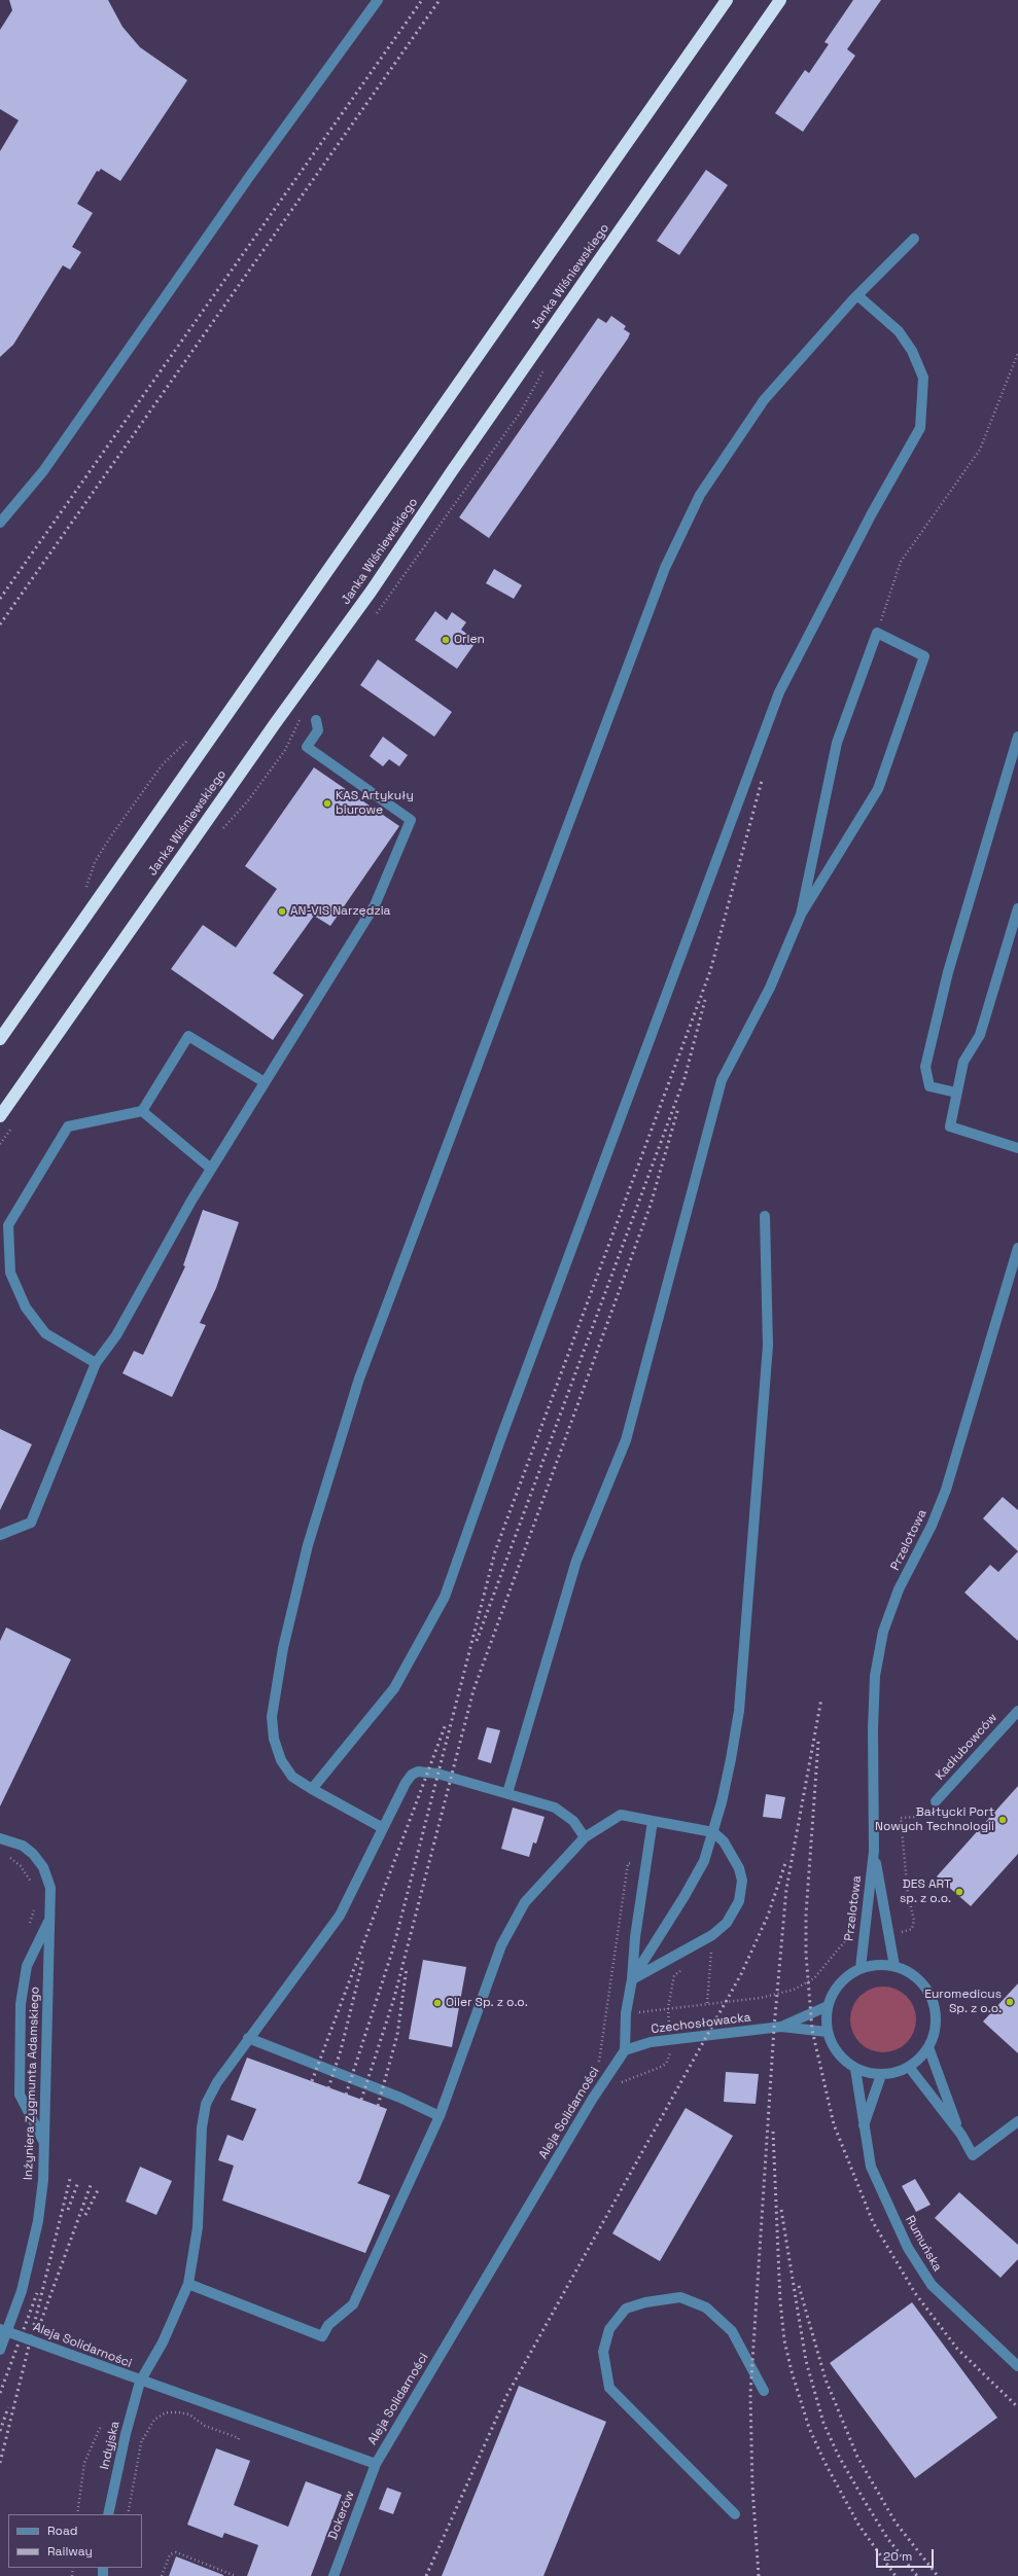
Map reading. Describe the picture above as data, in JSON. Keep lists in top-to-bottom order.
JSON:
{
  "streets": {
    "highway": ["Janka Wiśniewskiego"],
    "street": [
      "Przelotowa",
      "Kadłubowców",
      "Czechosłowacka",
      "Inżyniera Zygmunta Adamskiego",
      "Aleja Solidarności",
      "Rumuńska",
      "Indyjska",
      "Dokerów"
    ]
  },
  "crossings": [
    ["Przelotowa", "Czechosłowacka"],
    ["Przelotowa", "Rumuńska"],
    ["Czechosłowacka", "Aleja Solidarności"],
    ["Czechosłowacka", "Rumuńska"],
    ["Aleja Solidarności", "Indyjska"],
    ["Aleja Solidarności", "Dokerów"]
  ],
  "places": [
    "Orlen",
    "KAS Artykuły biurowe",
    "AN-VIS Narzędzia",
    "Bałtycki Port Nowych Technologii",
    "DES ART sp. z o.o.",
    "Euromedicus Sp. z o.o.",
    "Oiler Sp. z o.o."
  ],
  "legend": ["Road", "Railway"],
  "scale_bar": "20 m"
}
